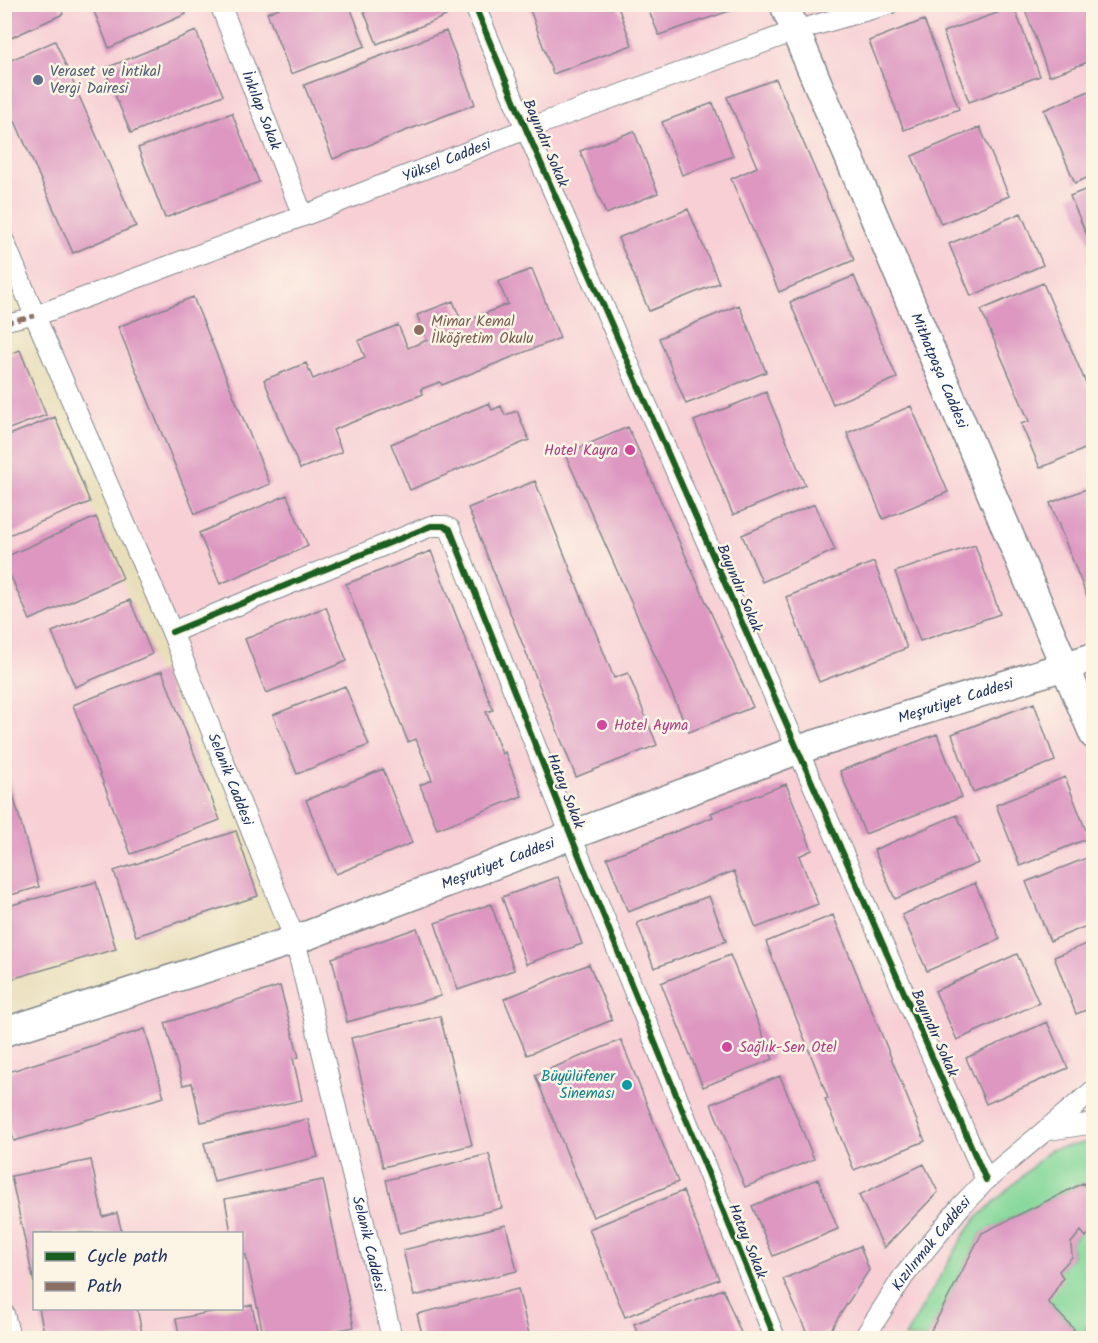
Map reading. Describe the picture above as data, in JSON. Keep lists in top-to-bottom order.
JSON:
{
  "streets": {
    "main road": ["Mithatpaşa Caddesi", "Meşrutiyet Caddesi"],
    "street": [
      "İnkılap Sokak",
      "Bayındır Sokak",
      "Yüksel Caddesi",
      "Selanik Caddesi",
      "Hatay Sokak",
      "Kızılırmak Caddesi"
    ]
  },
  "crossings": [
    ["İnkılap Sokak", "Yüksel Caddesi"],
    ["Bayındır Sokak", "Yüksel Caddesi"],
    ["Bayındır Sokak", "Meşrutiyet Caddesi"],
    ["Bayındır Sokak", "Kızılırmak Caddesi"],
    ["Yüksel Caddesi", "Mithatpaşa Caddesi"],
    ["Yüksel Caddesi", "Selanik Caddesi"],
    ["Mithatpaşa Caddesi", "Meşrutiyet Caddesi"],
    ["Meşrutiyet Caddesi", "Selanik Caddesi"],
    ["Meşrutiyet Caddesi", "Hatay Sokak"],
    ["Selanik Caddesi", "Hatay Sokak"]
  ],
  "places": [
    "Veraset ve İntikal Vergi Dairesi",
    "Mimar Kemal İlköğretim Okulu",
    "Hotel Kayra",
    "Hotel Ayma",
    "Sağlık-Sen Otel",
    "Büyülüfener Sineması"
  ],
  "legend": ["Cycle path", "Path"]
}
